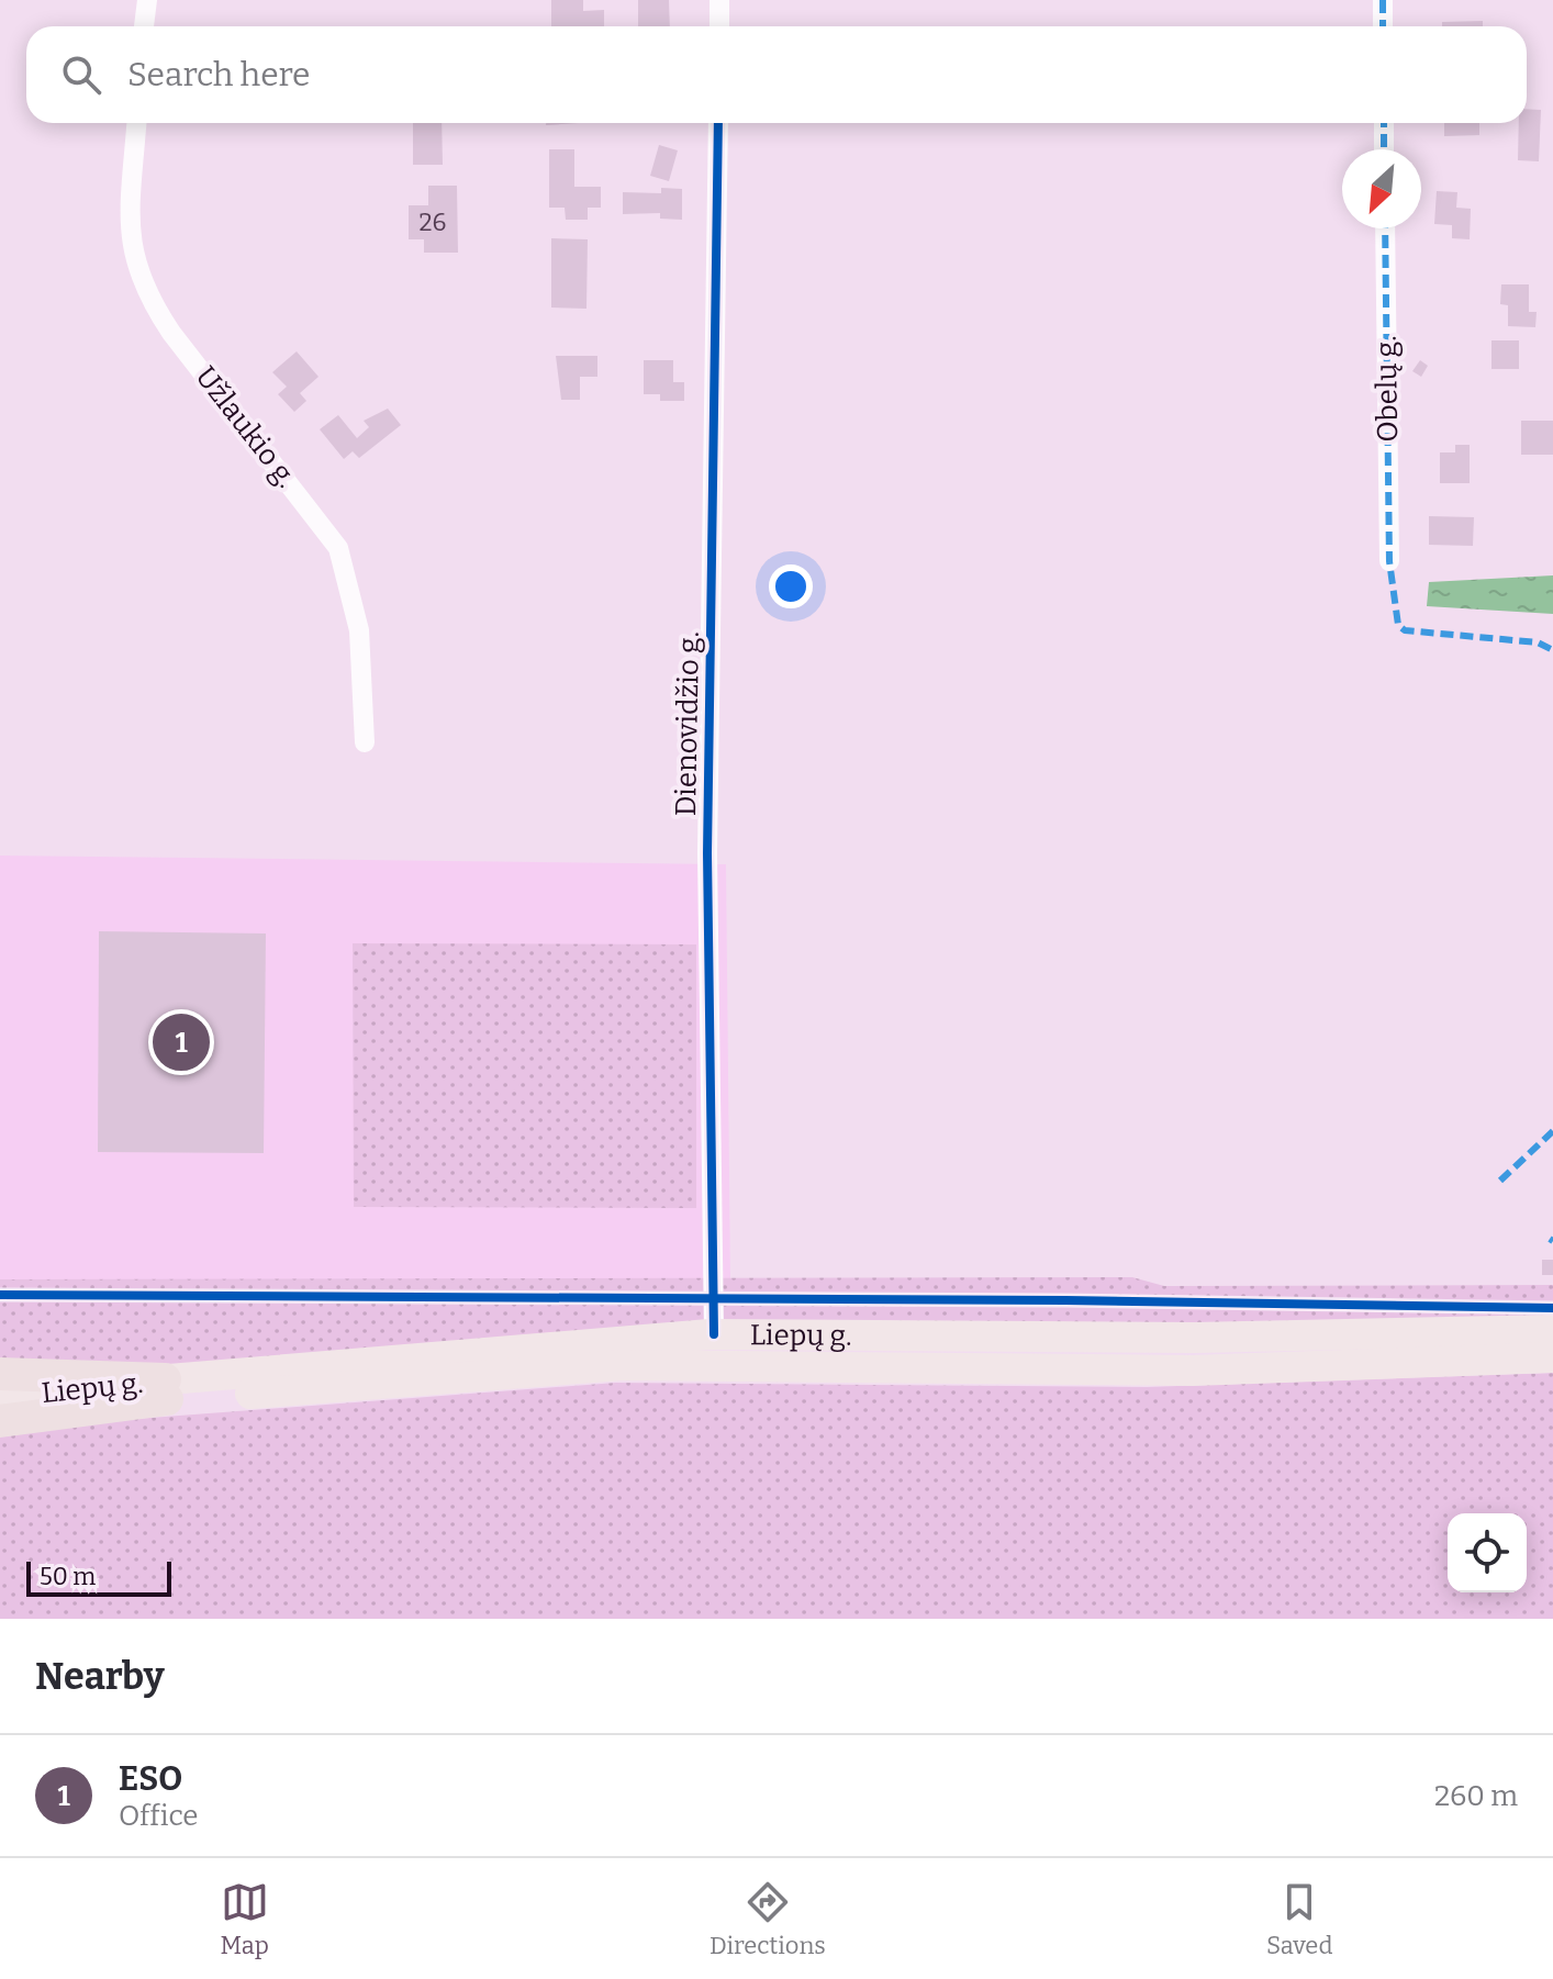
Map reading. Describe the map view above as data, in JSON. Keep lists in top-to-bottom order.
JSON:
{
  "streets": {
    "main road": ["Liepų g."],
    "street": ["Obelų g.", "Užlaukio g.", "Dienovidžio g."]
  },
  "crossings": [
    ["Dienovidžio g.", "Liepų g."]
  ],
  "house_numbers": ["26"],
  "scale_bar": "50 m",
  "north": "bottom left",
  "page": {
    "search": "Search here",
    "pins": "1",
    "scale": "50 m",
    "heading": "Nearby",
    "list": [
      {
        "mark": "1",
        "name": "ESO",
        "note": "Office",
        "value": "260 m"
      }
    ],
    "nav": ["Map", "Directions", "Saved"]
  }
}
